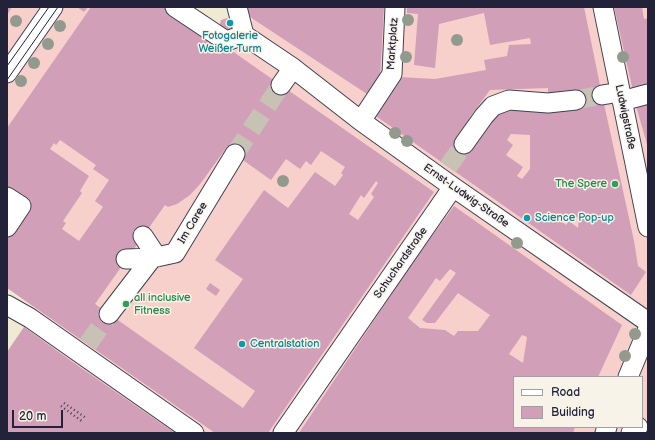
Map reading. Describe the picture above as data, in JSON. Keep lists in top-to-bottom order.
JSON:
{
  "streets": {
    "street": [
      "Marktplatz",
      "Ludwigstraße",
      "Ernst-Ludwig-Straße",
      "Im Caree",
      "Schuchardstraße"
    ]
  },
  "crossings": [
    ["Marktplatz", "Ernst-Ludwig-Straße"],
    ["Ernst-Ludwig-Straße", "Schuchardstraße"]
  ],
  "places": [
    "Fotogalerie Weißer Turm",
    "The Spere",
    "Science Pop-up",
    "all inclusive Fitness",
    "Centralstation"
  ],
  "legend": ["Road", "Building"],
  "scale_bar": "20 m"
}
